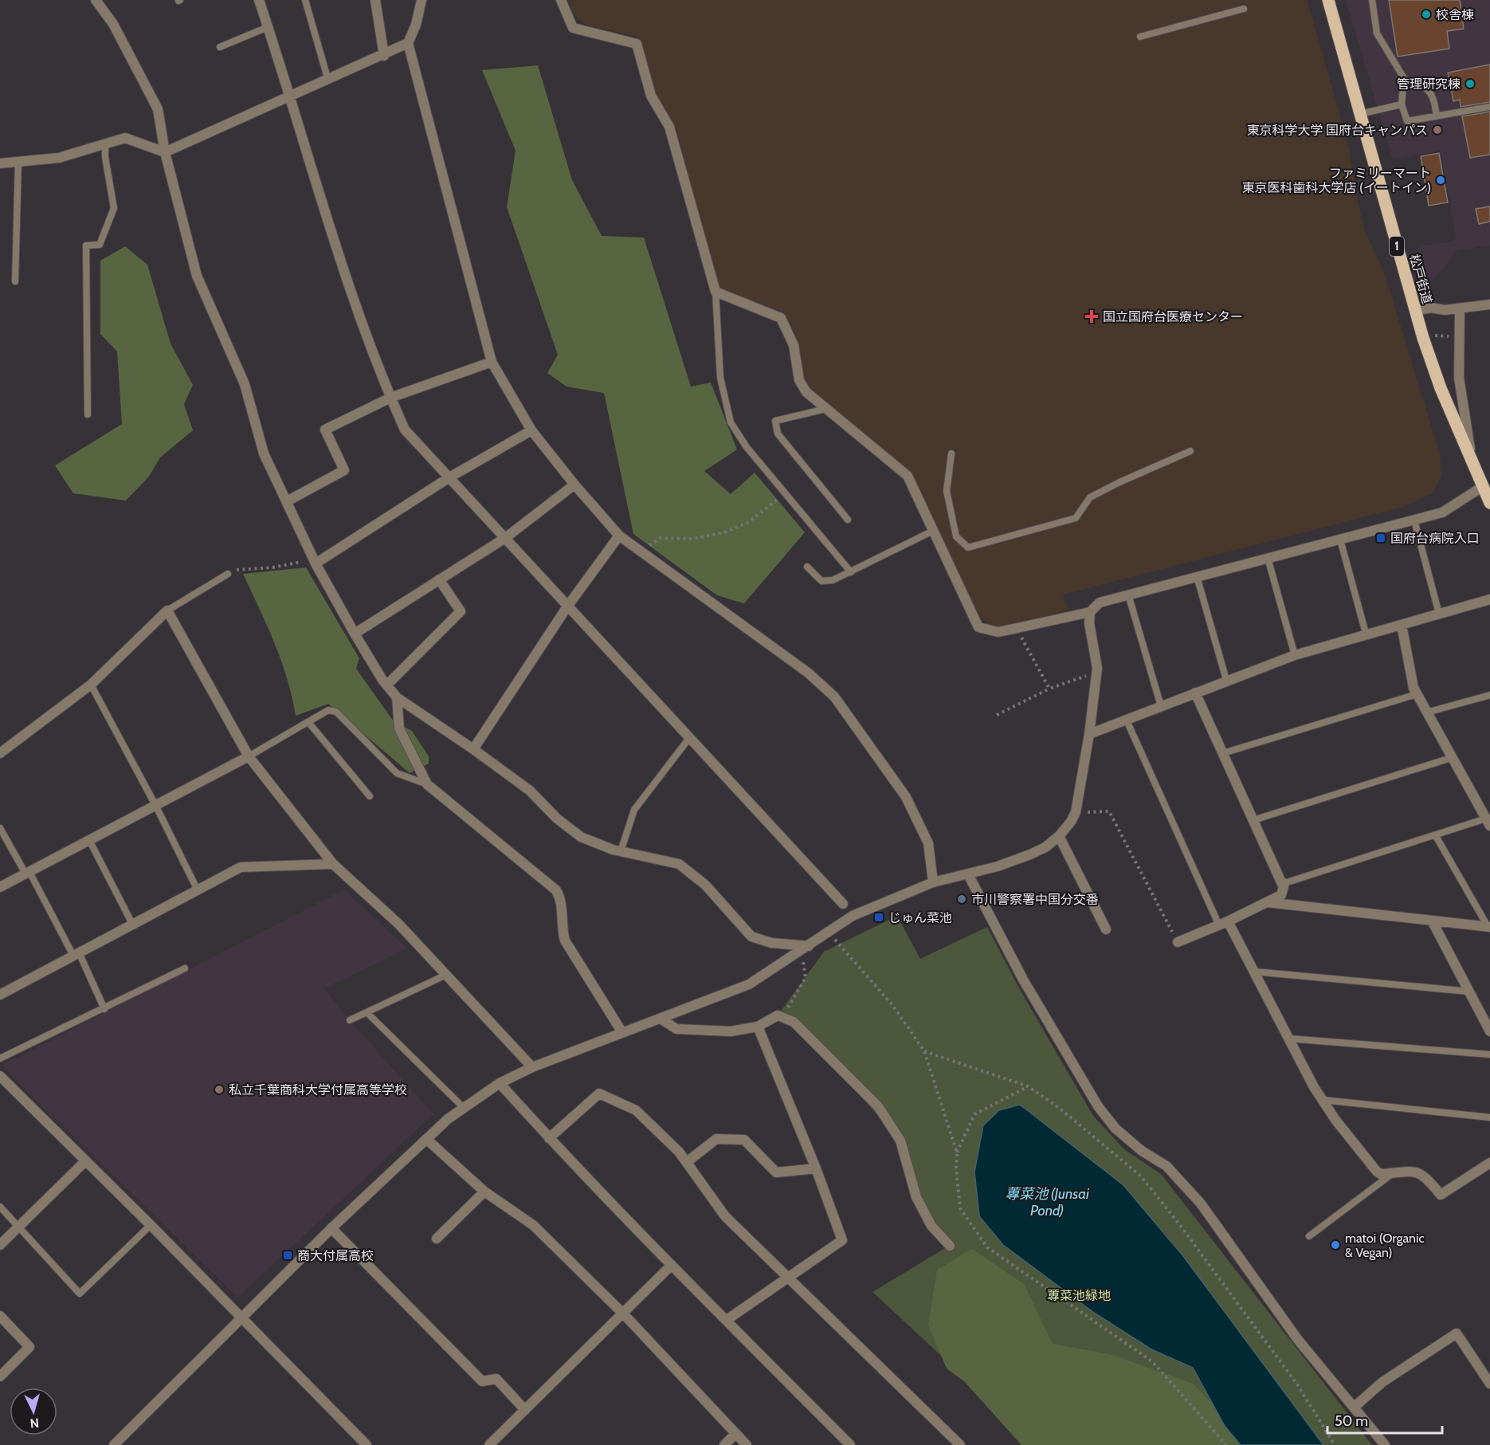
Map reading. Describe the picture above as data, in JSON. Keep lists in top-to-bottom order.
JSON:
{
  "streets": {
    "main road": ["1", "松戸街道"]
  },
  "water": ["蓴菜池 (Junsai Pond)"],
  "parks": ["蓴菜池緑地"],
  "places": {
    "other": [
      "校舎棟",
      "管理研究棟",
      "東京科学大学 国府台キャンパス",
      "ファミリーマート 東京医科歯科大学店 (イートイン)",
      "市川警察署中国分交番",
      "私立千葉商科大学付属高等学校",
      "matoi (Organic & Vegan)"
    ],
    "health": ["国立国府台医療センター"],
    "transit": ["国府台病院入口", "じゅん菜池", "商大付属高校"]
  },
  "scale_bar": "50 m",
  "north": "bottom"
}
